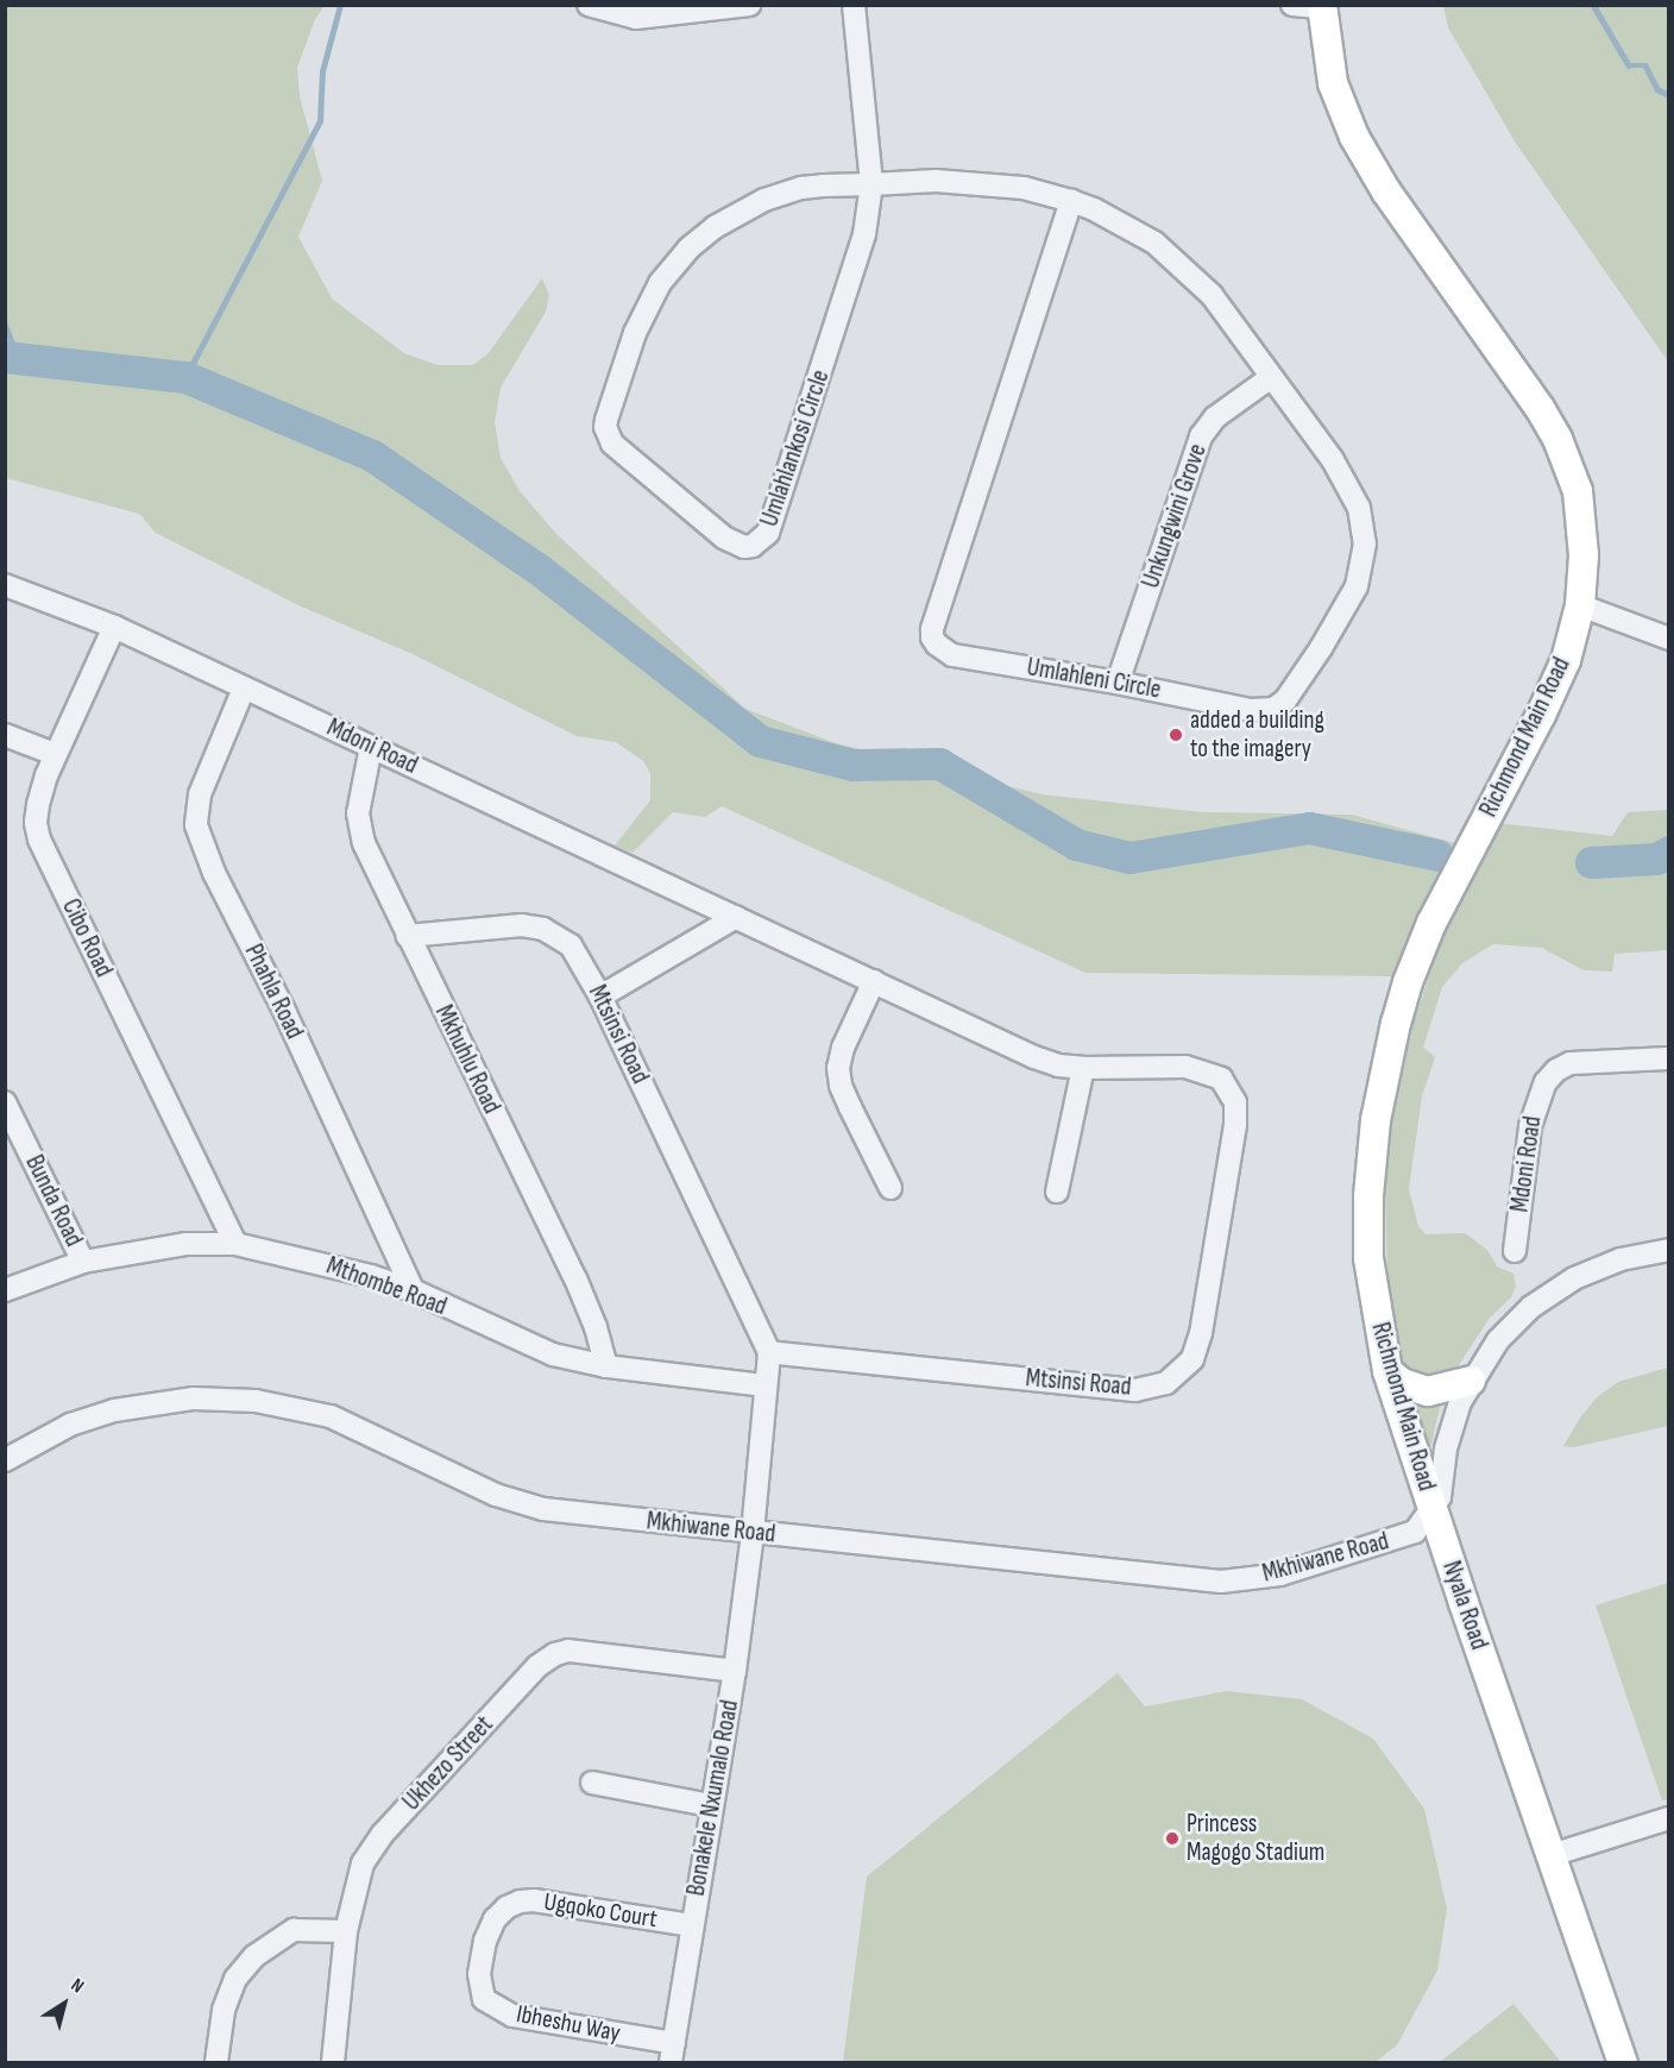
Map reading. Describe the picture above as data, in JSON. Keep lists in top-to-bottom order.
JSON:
{
  "streets": {
    "main road": ["Richmond Main Road", "Nyala Road"],
    "street": [
      "Umlahlankosi Circle",
      "Unkungwini Grove",
      "Umlahleni Circle",
      "Mdoni Road",
      "Cibo Road",
      "Phahla Road",
      "Mtsinsi Road",
      "Mkhuhlu Road",
      "Bunda Road",
      "Mthombe Road",
      "Mkhiwane Road",
      "Ukhezo Street",
      "Bonakele Nxumalo Road",
      "Ugqoko Court",
      "Ibheshu Way"
    ]
  },
  "crossings": [
    ["Umlahlankosi Circle", "Umlahleni Circle"],
    ["Unkungwini Grove", "Umlahleni Circle"],
    ["Richmond Main Road", "Mkhiwane Road"],
    ["Richmond Main Road", "Nyala Road"],
    ["Mdoni Road", "Cibo Road"],
    ["Mdoni Road", "Phahla Road"],
    ["Mdoni Road", "Mtsinsi Road"],
    ["Mdoni Road", "Mkhuhlu Road"],
    ["Cibo Road", "Mthombe Road"],
    ["Phahla Road", "Mthombe Road"],
    ["Mtsinsi Road", "Mkhuhlu Road"],
    ["Mkhuhlu Road", "Mthombe Road"],
    ["Bunda Road", "Mthombe Road"],
    ["Mkhiwane Road", "Nyala Road"],
    ["Mkhiwane Road", "Bonakele Nxumalo Road"],
    ["Ukhezo Street", "Bonakele Nxumalo Road"],
    ["Bonakele Nxumalo Road", "Ugqoko Court"],
    ["Bonakele Nxumalo Road", "Ibheshu Way"],
    ["Ugqoko Court", "Ibheshu Way"]
  ],
  "places": ["added a building to the imagery", "Princess Magogo Stadium"],
  "north": "top right"
}
